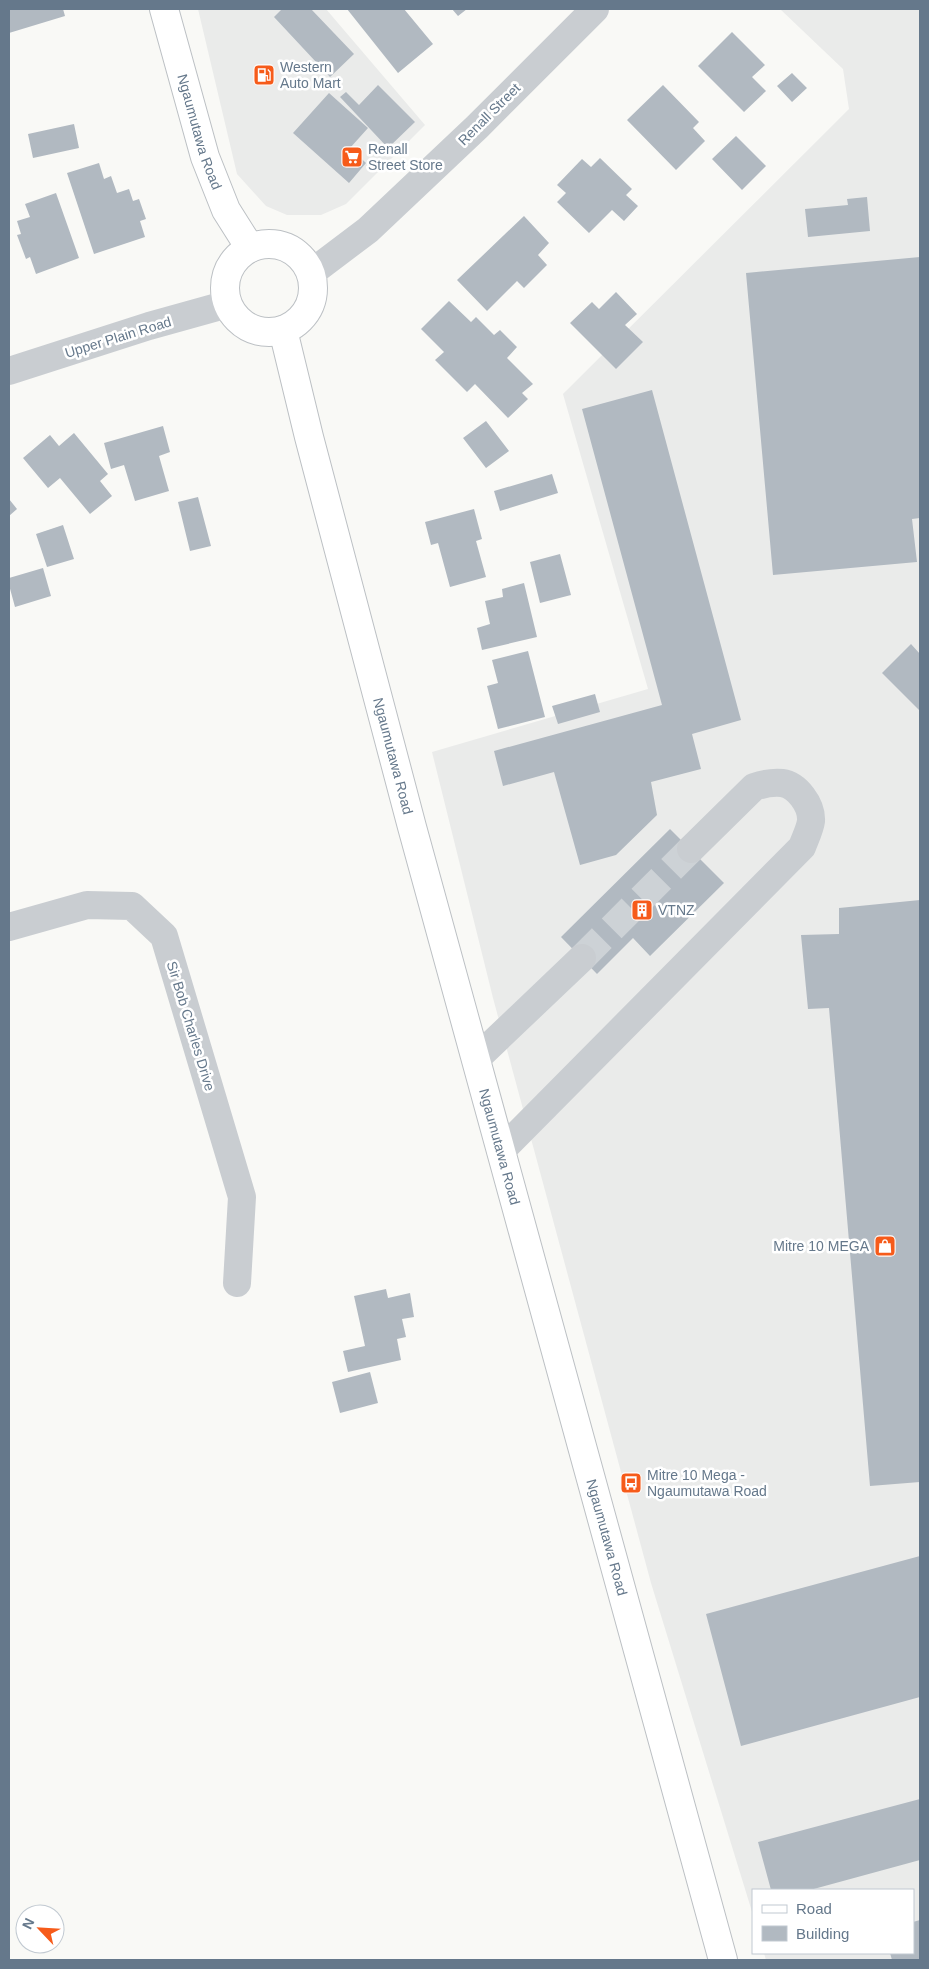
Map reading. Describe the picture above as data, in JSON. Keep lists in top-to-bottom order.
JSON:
{
  "streets": {
    "main road": ["Ngaumutawa Road"],
    "street": ["Renall Street", "Upper Plain Road", "Sir Bob Charles Drive"]
  },
  "crossings": [
    ["Renall Street", "Ngaumutawa Road"],
    ["Renall Street", "Upper Plain Road"],
    ["Ngaumutawa Road", "Upper Plain Road"]
  ],
  "places": {
    "fuel station": ["Western Auto Mart"],
    "supermarket": ["Renall Street Store"],
    "building": ["VTNZ"],
    "shop": ["Mitre 10 MEGA"],
    "bus stop": ["Mitre 10 Mega - Ngaumutawa Road"]
  },
  "legend": ["Road", "Building"],
  "north": "top left"
}
